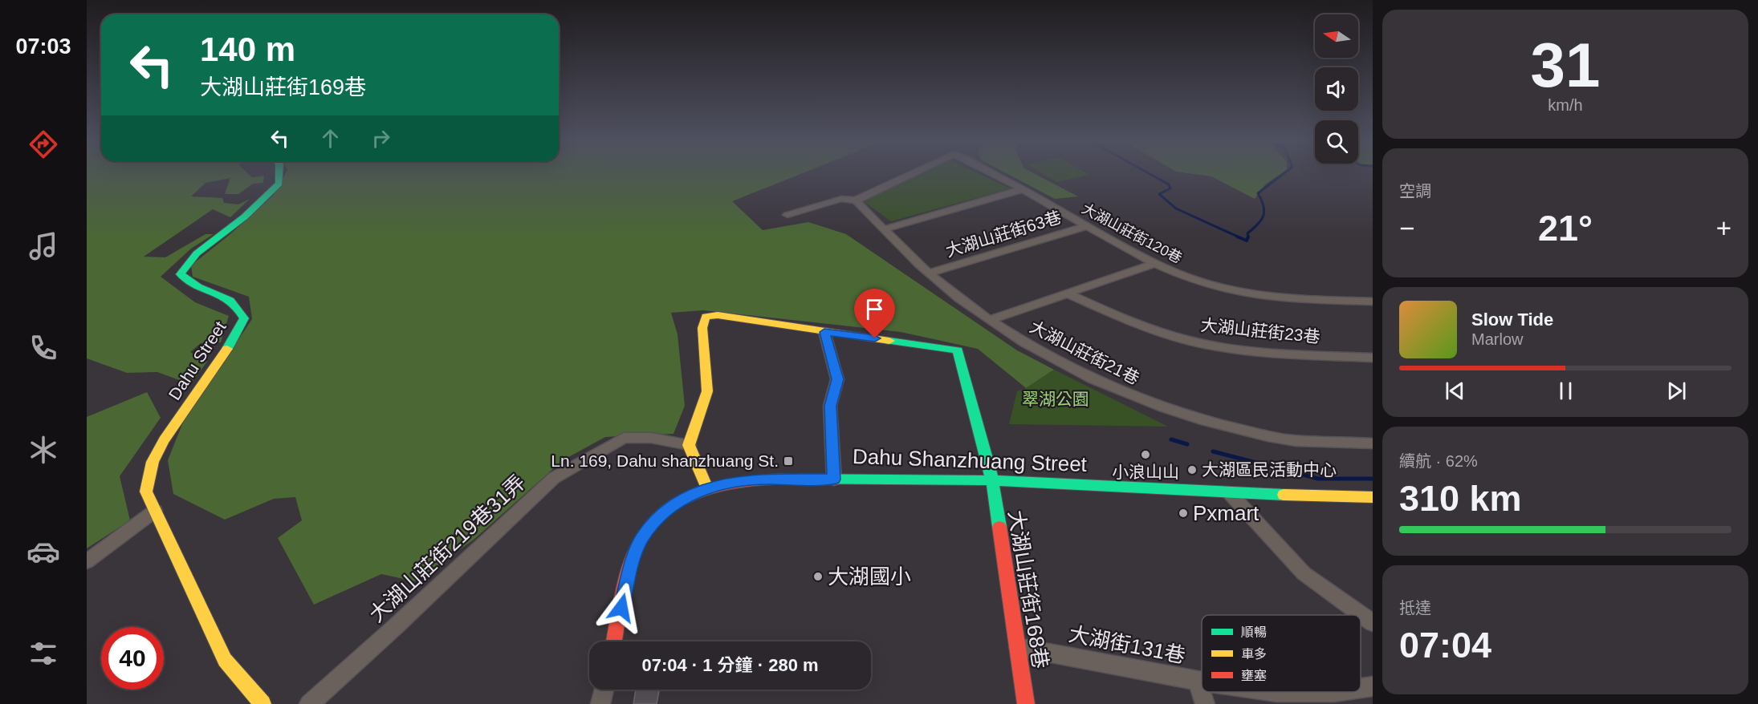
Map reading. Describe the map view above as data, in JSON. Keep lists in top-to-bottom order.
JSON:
{
  "streets": {
    "street": [
      "大湖山莊街120巷",
      "大湖山莊街63巷",
      "大湖山莊街23巷",
      "大湖山莊街21巷",
      "Dahu Street",
      "Dahu Shanzhuang Street",
      "大湖山莊街219巷31弄",
      "大湖山莊街168巷",
      "大湖街131巷"
    ]
  },
  "crossings": [
    ["大湖山莊街120巷", "大湖山莊街63巷"],
    ["大湖山莊街120巷", "大湖山莊街21巷"],
    ["大湖山莊街63巷", "大湖山莊街21巷"],
    ["Dahu Shanzhuang Street", "大湖山莊街168巷"],
    ["大湖山莊街168巷", "大湖街131巷"]
  ],
  "parks": ["翠湖公園"],
  "places": {
    "other": [
      "小浪山山",
      "大湖區民活動中心",
      "Pxmart",
      "大湖國小"
    ],
    "transit": ["Ln. 169, Dahu shanzhuang St."]
  },
  "legend": ["順暢", "車多", "壅塞"],
  "north": "left",
  "page": {
    "tabs": "07:03",
    "tile": [
      ["31", "km/h"],
      "空調",
      ["續航 · 62%", "310 km"],
      ["抵達", "07:04"]
    ],
    "turn": ["140 m", "大湖山莊街169巷"],
    "heat": ["−", "21°", "+"],
    "song": ["Slow Tide", "Marlow"],
    "limit": "40",
    "trip": "07:04 · 1 分鐘 · 280 m"
  }
}
